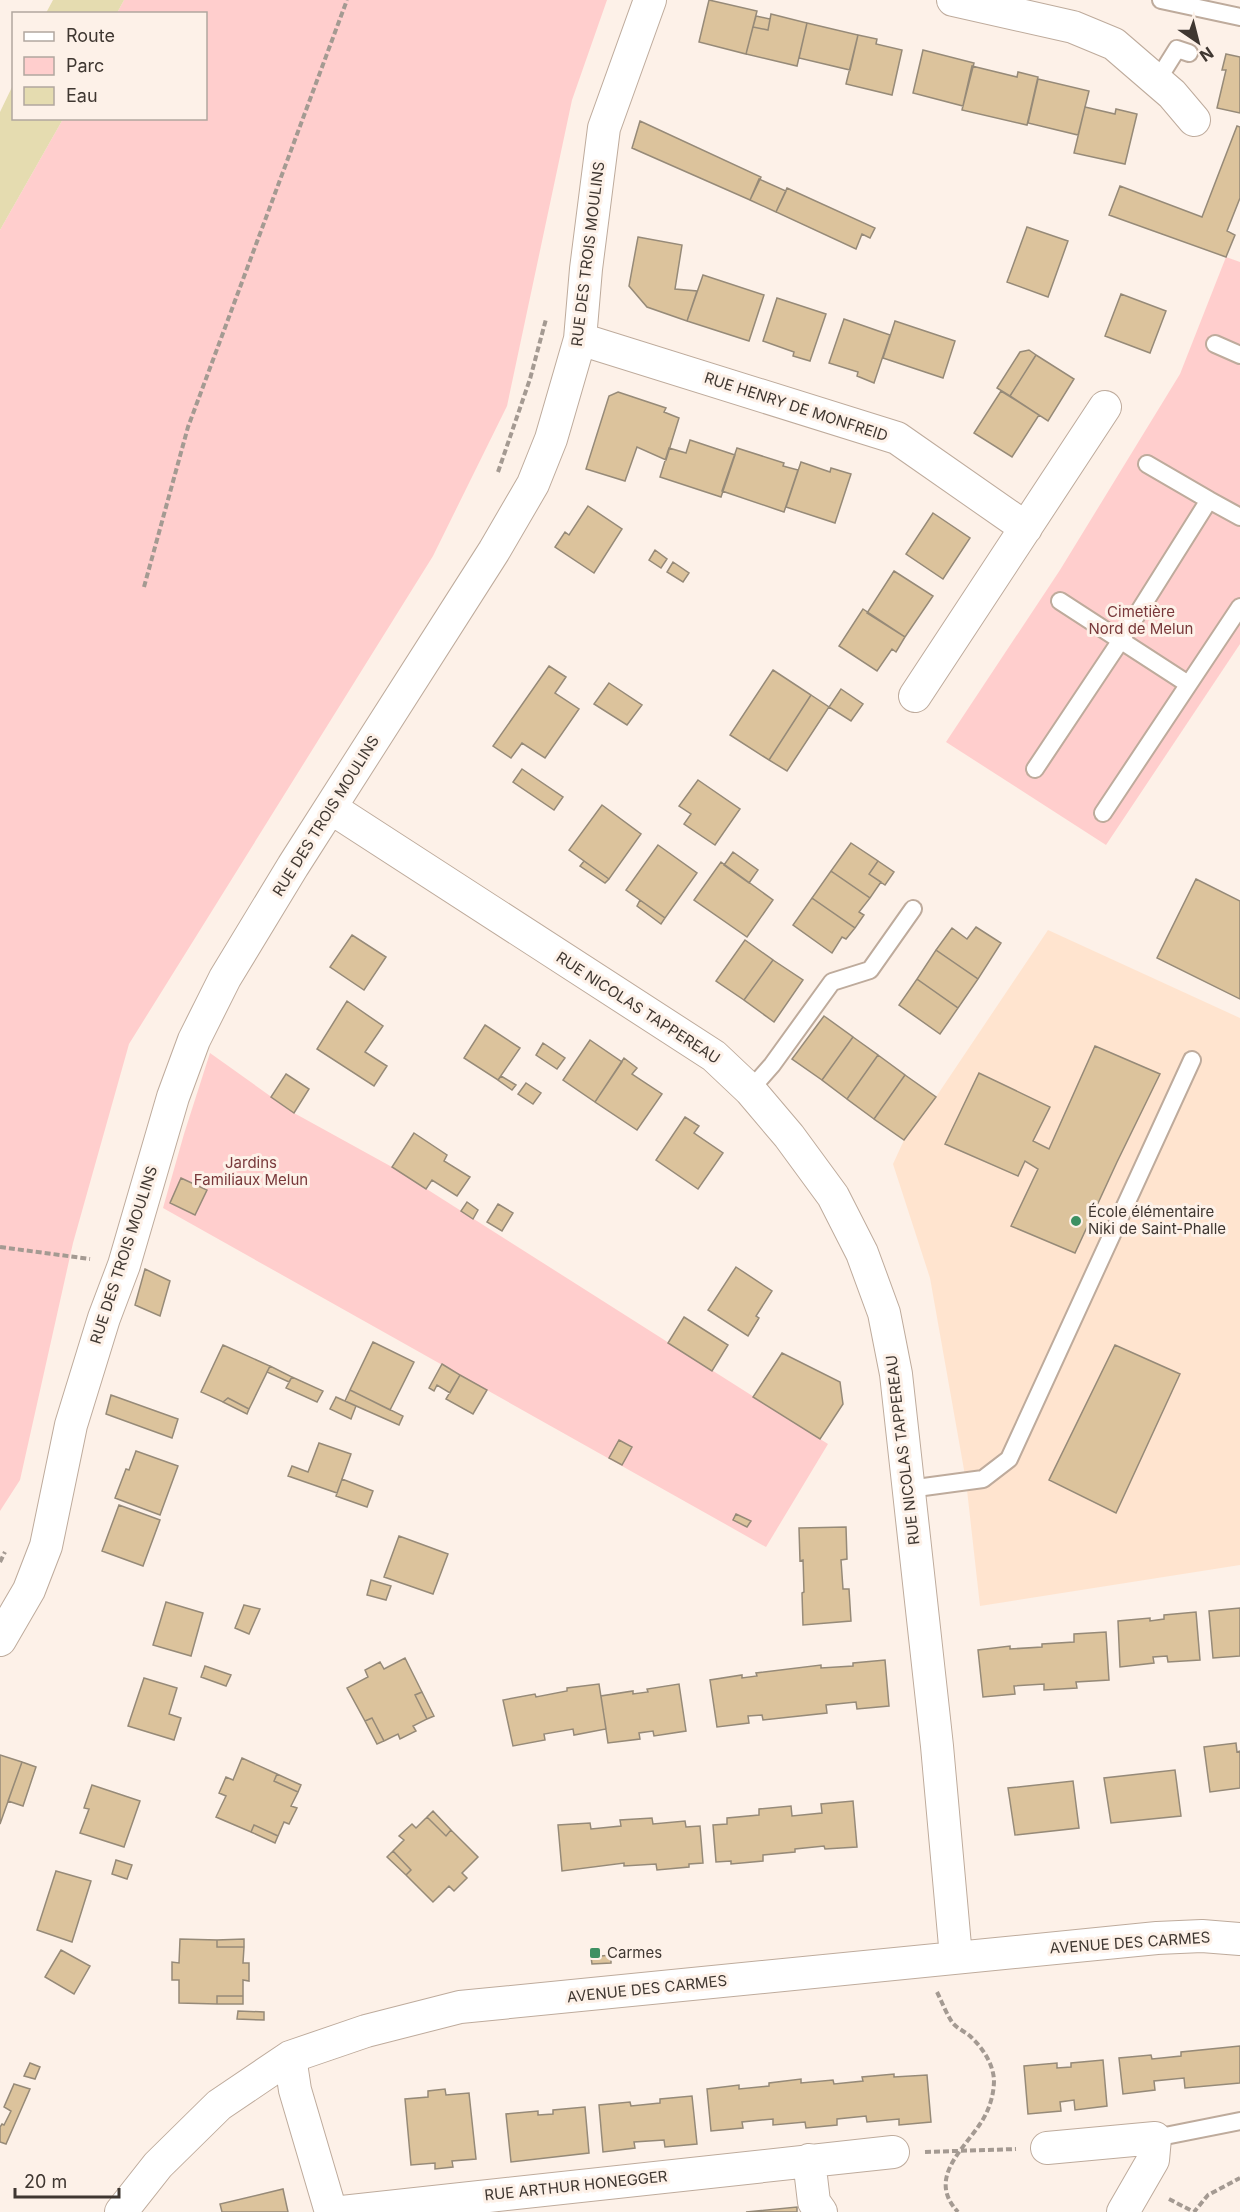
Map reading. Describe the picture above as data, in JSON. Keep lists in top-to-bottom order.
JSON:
{
  "streets": {
    "street": [
      "RUE DES TROIS MOULINS",
      "RUE HENRY DE MONFREID",
      "RUE NICOLAS TAPPEREAU",
      "AVENUE DES CARMES",
      "RUE ARTHUR HONEGGER"
    ]
  },
  "crossings": [
    ["RUE DES TROIS MOULINS", "RUE HENRY DE MONFREID"],
    ["RUE DES TROIS MOULINS", "RUE NICOLAS TAPPEREAU"],
    ["RUE NICOLAS TAPPEREAU", "AVENUE DES CARMES"]
  ],
  "parks": ["Cimetière Nord de Melun", "Jardins Familiaux Melun"],
  "places": {
    "other": ["École élémentaire Niki de Saint-Phalle"],
    "transit": ["Carmes"]
  },
  "legend": ["Route", "Parc", "Eau"],
  "scale_bar": "20 m",
  "north": "bottom right"
}
